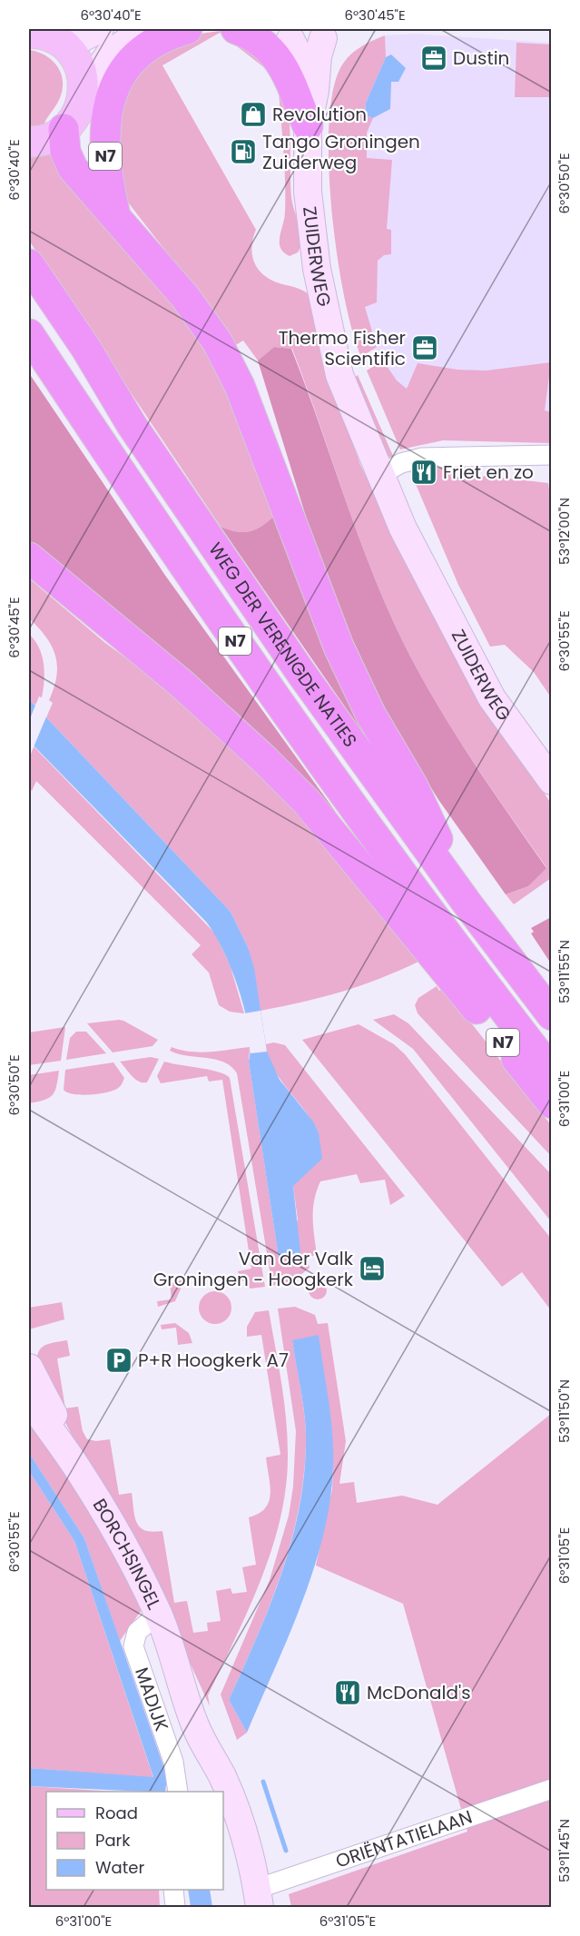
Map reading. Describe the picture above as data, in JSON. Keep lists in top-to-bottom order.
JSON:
{
  "streets": {
    "highway": ["N7", "WEG DER VERENIGDE NATIES"],
    "street": [
      "ZUIDERWEG",
      "BORCHSINGEL",
      "MADIJK",
      "ORIËNTATIELAAN"
    ]
  },
  "crossings": [
    ["N7", "WEG DER VERENIGDE NATIES"],
    ["BORCHSINGEL", "MADIJK"],
    ["BORCHSINGEL", "ORIËNTATIELAAN"]
  ],
  "places": {
    "office": ["Dustin", "Thermo Fisher Scientific"],
    "shop": ["Revolution"],
    "fuel station": ["Tango Groningen Zuiderweg"],
    "restaurant": ["Friet en zo", "McDonald's"],
    "hotel": ["Van der Valk Groningen - Hoogkerk"],
    "parking": ["P+R Hoogkerk A7"]
  },
  "legend": ["Road", "Park", "Water"],
  "coordinates": [
    "6°30'40\"E",
    "6°30'45\"E",
    "6°30'50\"E",
    "53°12'00\"N",
    "6°30'55\"E",
    "53°11'55\"N",
    "6°31'00\"E",
    "53°11'50\"N",
    "6°31'05\"E",
    "53°11'45\"N"
  ]
}
